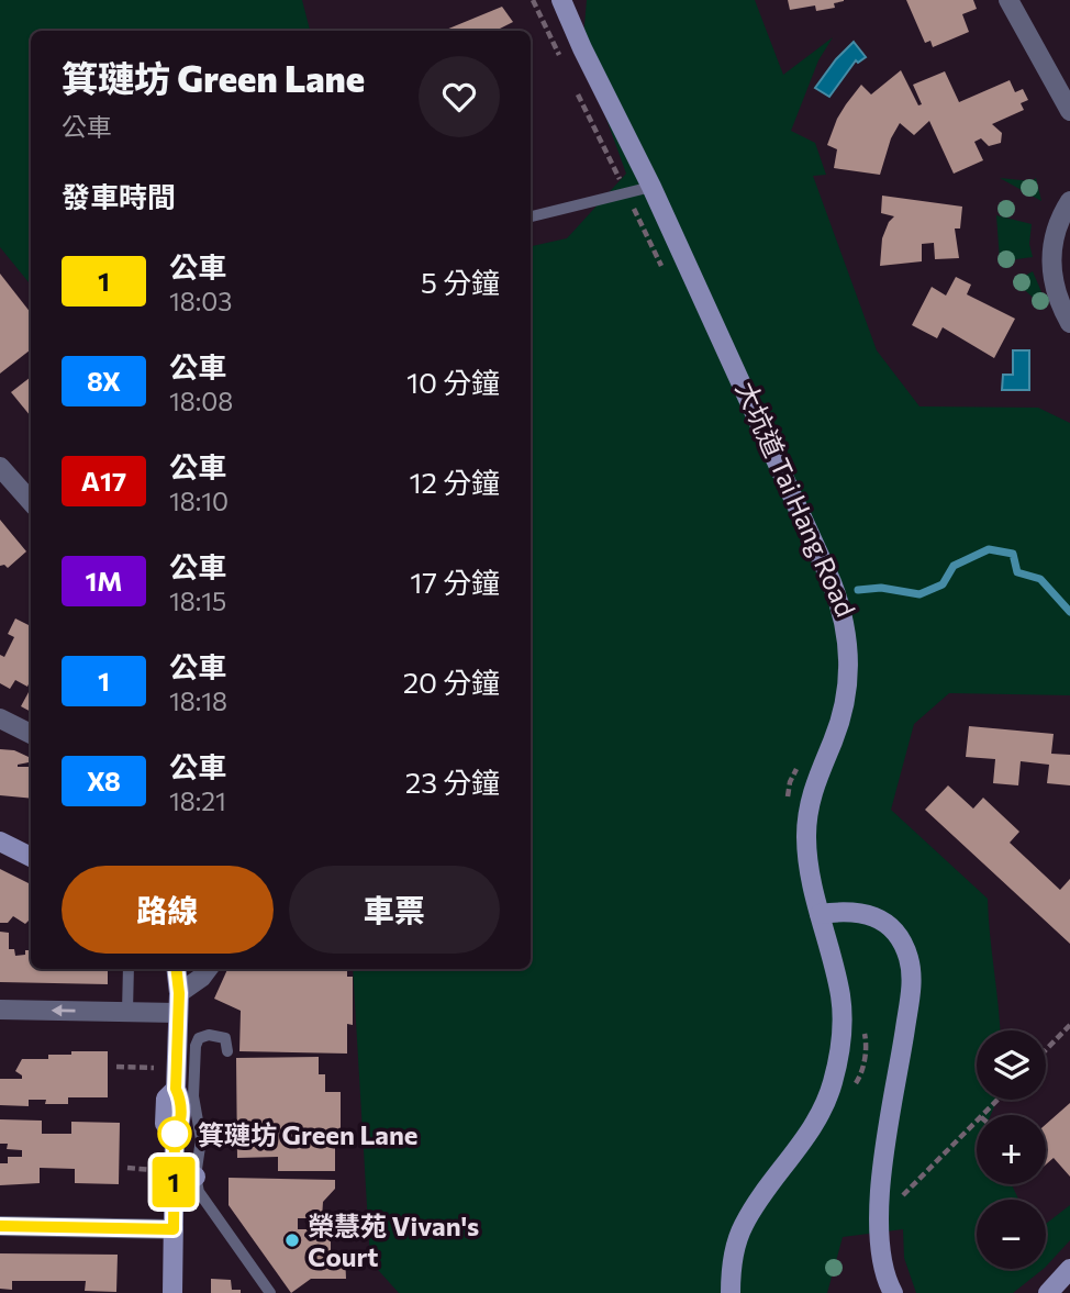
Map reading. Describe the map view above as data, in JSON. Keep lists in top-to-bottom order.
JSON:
{
  "streets": {
    "main road": ["大坑道 Tai Hang Road"]
  },
  "places": ["箕璉坊 Green Lane", "榮慧苑 Vivan's Court"],
  "lines": ["bus line 1"],
  "page": {
    "on_map": "1",
    "heading": [
      ["箕璉坊 Green Lane", "公車"],
      "發車時間"
    ],
    "list": [
      {
        "mark": "1",
        "name": "公車",
        "note": "18:03",
        "value": "5 分鐘"
      },
      {
        "mark": "8X",
        "name": "公車",
        "note": "18:08",
        "value": "10 分鐘"
      },
      {
        "mark": "A17",
        "name": "公車",
        "note": "18:10",
        "value": "12 分鐘"
      },
      {
        "mark": "1M",
        "name": "公車",
        "note": "18:15",
        "value": "17 分鐘"
      },
      {
        "mark": "1",
        "name": "公車",
        "note": "18:18",
        "value": "20 分鐘"
      },
      {
        "mark": "X8",
        "name": "公車",
        "note": "18:21",
        "value": "23 分鐘"
      }
    ],
    "buttons": ["路線", "車票"],
    "map_buttons": ["+", "−"]
  }
}
